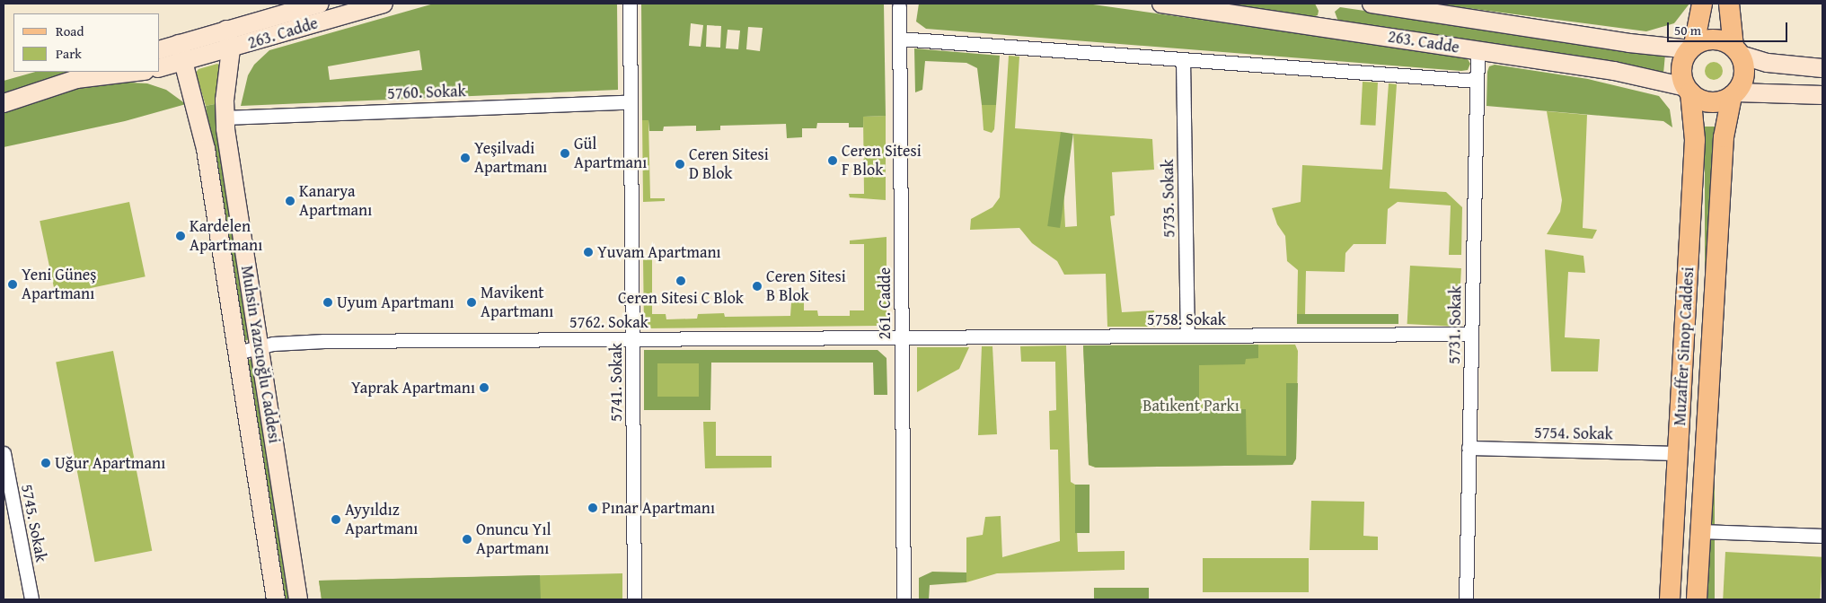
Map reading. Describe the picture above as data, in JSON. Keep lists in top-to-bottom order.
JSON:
{
  "streets": {
    "main road": ["263. Cadde", "Muzaffer Sinop Caddesi", "Muhsin Yazıcıoğlu Caddesi"],
    "street": [
      "5760. Sokak",
      "5735. Sokak",
      "261. Cadde",
      "5758. Sokak",
      "5762. Sokak",
      "5731. Sokak",
      "5741. Sokak",
      "5754. Sokak",
      "5745. Sokak"
    ]
  },
  "crossings": [
    ["263. Cadde", "5731. Sokak"],
    ["263. Cadde", "Muzaffer Sinop Caddesi"],
    ["263. Cadde", "Muhsin Yazıcıoğlu Caddesi"],
    ["5760. Sokak", "Muhsin Yazıcıoğlu Caddesi"],
    ["5760. Sokak", "5741. Sokak"],
    ["5735. Sokak", "5758. Sokak"],
    ["261. Cadde", "5758. Sokak"],
    ["261. Cadde", "5762. Sokak"],
    ["5758. Sokak", "5762. Sokak"],
    ["5758. Sokak", "5731. Sokak"],
    ["5762. Sokak", "Muhsin Yazıcıoğlu Caddesi"],
    ["5762. Sokak", "5741. Sokak"],
    ["5731. Sokak", "5754. Sokak"],
    ["Muzaffer Sinop Caddesi", "5754. Sokak"]
  ],
  "parks": ["Batıkent Parkı"],
  "places": [
    "Gül Apartmanı",
    "Yeşilvadi Apartmanı",
    "Ceren Sitesi F Blok",
    "Ceren Sitesi D Blok",
    "Kanarya Apartmanı",
    "Kardelen Apartmanı",
    "Yuvam Apartmanı",
    "Ceren Sitesi C Blok",
    "Yeni Güneş Apartmanı",
    "Ceren Sitesi B Blok",
    "Uyum Apartmanı",
    "Mavikent Apartmanı",
    "Yaprak Apartmanı",
    "Uğur Apartmanı",
    "Pınar Apartmanı",
    "Ayyıldız Apartmanı",
    "Onuncu Yıl Apartmanı"
  ],
  "legend": ["Road", "Park"],
  "scale_bar": "50 m"
}
